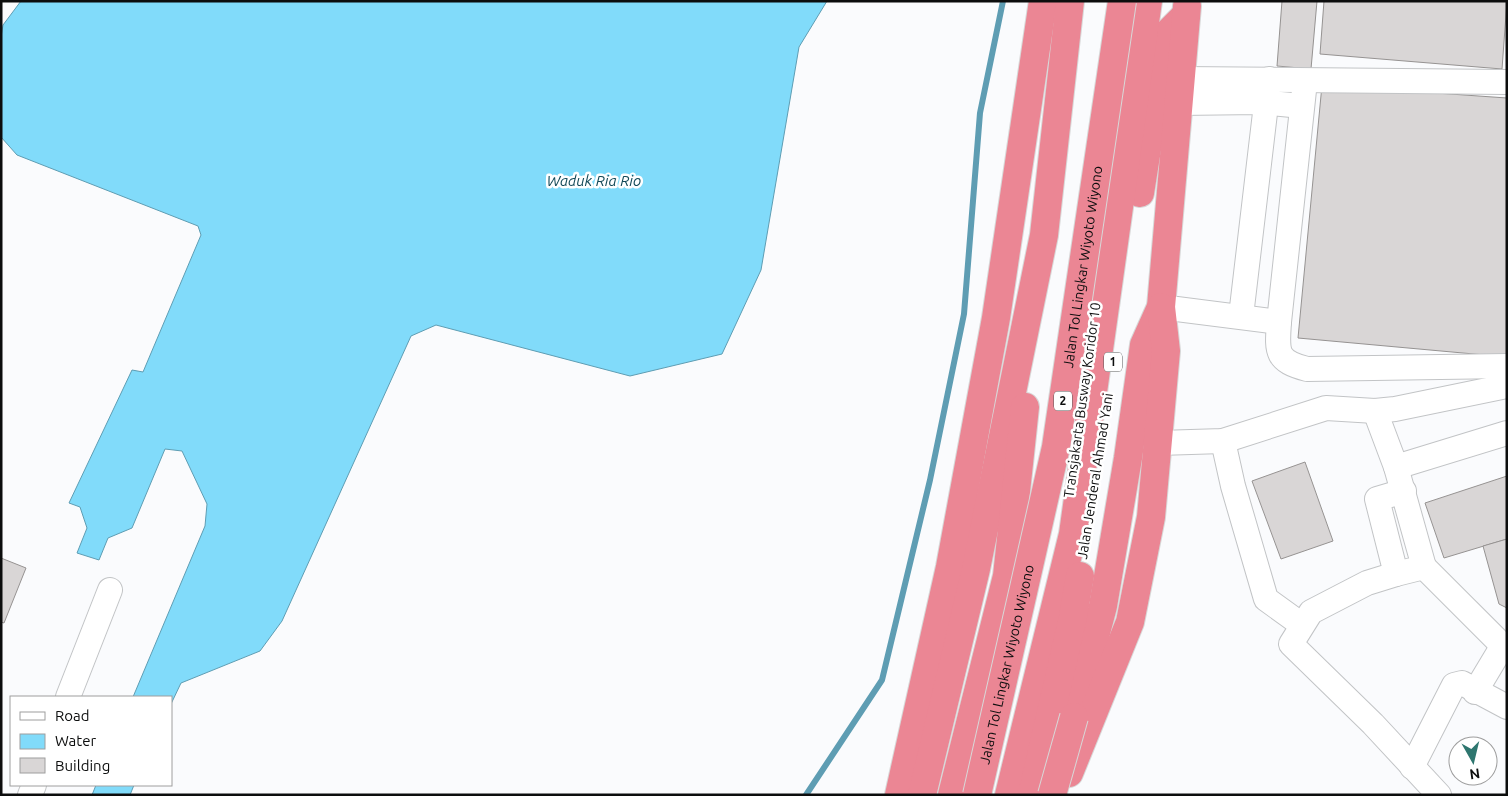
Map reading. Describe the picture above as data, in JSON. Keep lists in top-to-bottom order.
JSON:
{
  "streets": {
    "highway": [
      "Jalan Tol Lingkar Wiyoto Wiyono",
      "1",
      "2",
      "Jalan Jenderal Ahmad Yani"
    ],
    "lane": ["Transjakarta Busway Koridor 10"]
  },
  "water": ["Waduk Ria Rio"],
  "legend": ["Road", "Water", "Building"],
  "north": "bottom"
}
